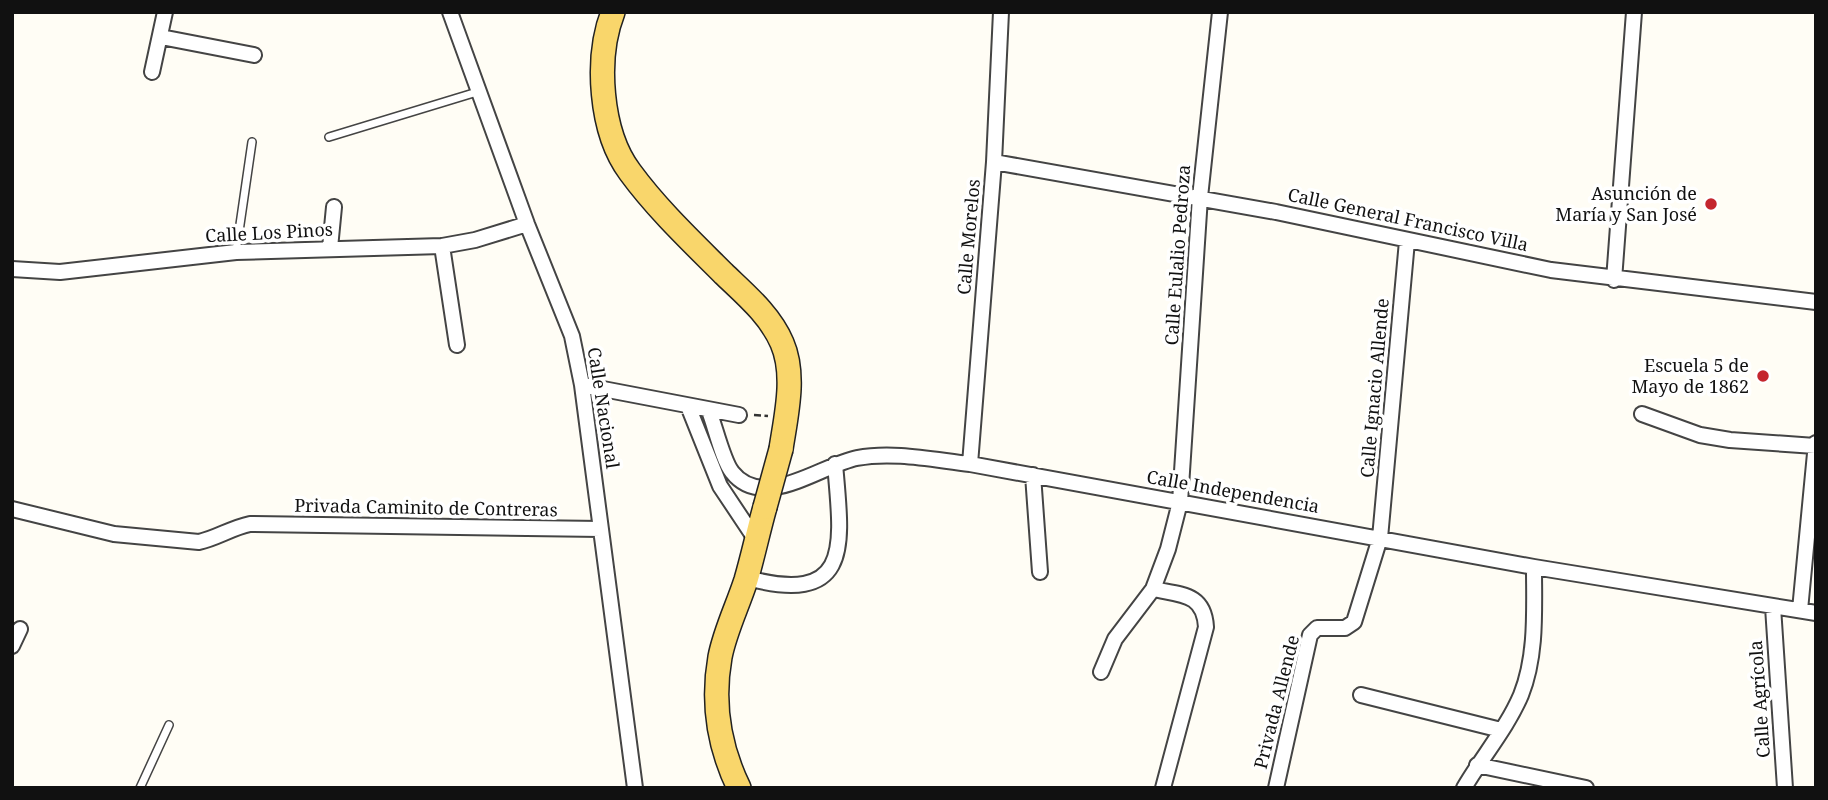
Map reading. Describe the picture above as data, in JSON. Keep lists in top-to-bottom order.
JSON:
{
  "streets": {
    "street": [
      "Calle General Francisco Villa",
      "Calle Los Pinos",
      "Calle Morelos",
      "Calle Eulalio Pedroza",
      "Calle Ignacio Allende",
      "Calle Nacional",
      "Calle Independencia",
      "Privada Caminito de Contreras",
      "Calle Agrícola",
      "Privada Allende"
    ]
  },
  "crossings": [
    ["Calle General Francisco Villa", "Calle Morelos"],
    ["Calle General Francisco Villa", "Calle Eulalio Pedroza"],
    ["Calle General Francisco Villa", "Calle Ignacio Allende"],
    ["Calle Los Pinos", "Calle Nacional"],
    ["Calle Morelos", "Calle Independencia"],
    ["Calle Eulalio Pedroza", "Calle Independencia"],
    ["Calle Ignacio Allende", "Calle Independencia"],
    ["Calle Ignacio Allende", "Privada Allende"],
    ["Calle Nacional", "Privada Caminito de Contreras"],
    ["Calle Independencia", "Calle Agrícola"],
    ["Calle Independencia", "Privada Allende"]
  ],
  "places": ["Asunción de María y San José", "Escuela 5 de Mayo de 1862"]
}
